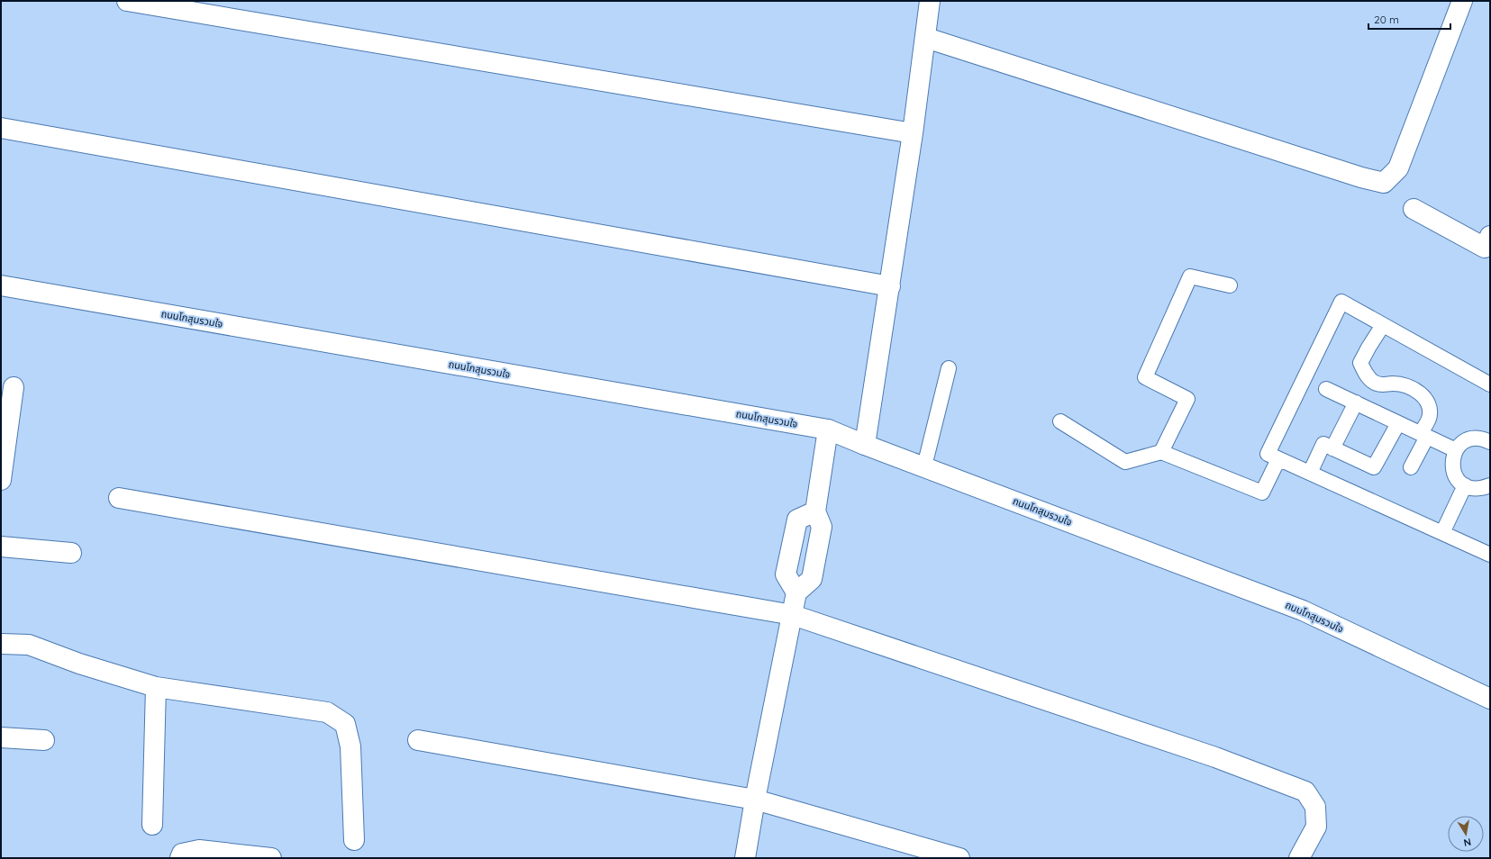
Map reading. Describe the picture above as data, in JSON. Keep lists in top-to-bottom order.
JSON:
{
  "streets": {
    "street": ["ถนนโกสุมรวมใจ"]
  },
  "scale_bar": "20 m",
  "north": "bottom"
}
